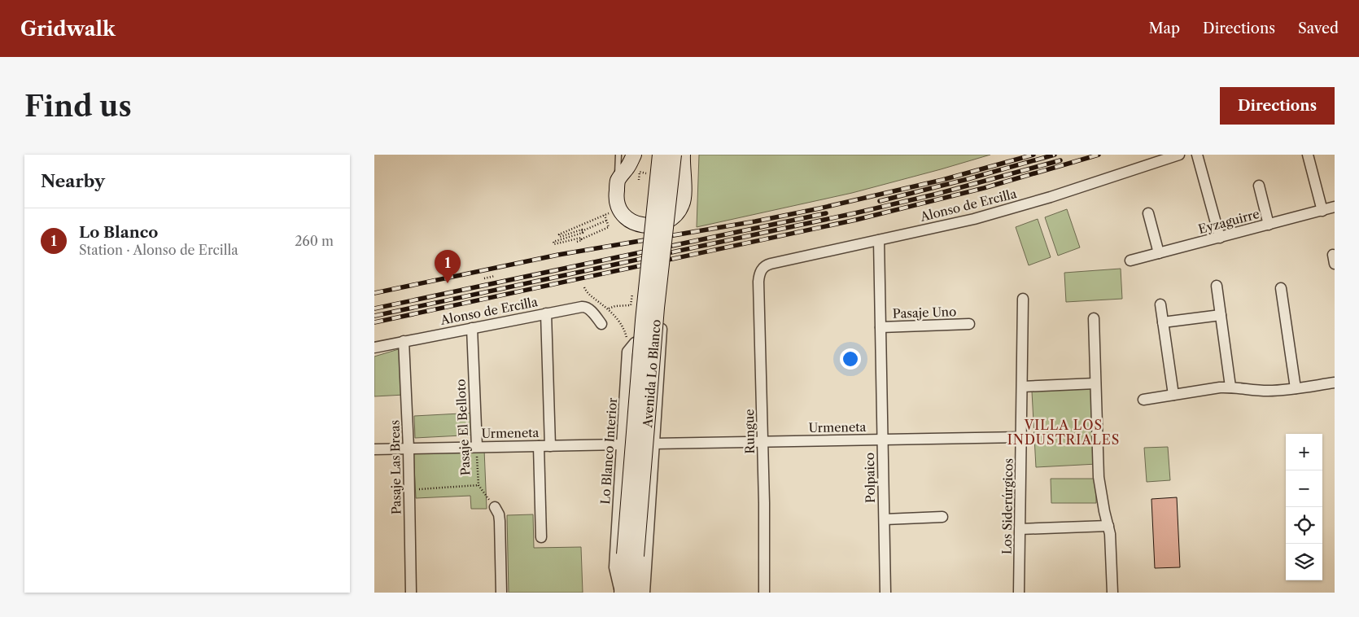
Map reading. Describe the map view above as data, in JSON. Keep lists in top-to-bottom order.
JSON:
{
  "streets": {
    "main road": ["Avenida Lo Blanco"],
    "street": [
      "Alonso de Ercilla",
      "Eyzaguirre",
      "Pasaje Uno",
      "Pasaje El Belloto",
      "Urmeneta",
      "Rungue",
      "Lo Blanco Interior",
      "Pasaje Las Breas",
      "Polpaico",
      "Los Siderúrgicos"
    ]
  },
  "crossings": [
    ["Alonso de Ercilla", "Pasaje El Belloto"],
    ["Alonso de Ercilla", "Rungue"],
    ["Alonso de Ercilla", "Pasaje Las Breas"],
    ["Alonso de Ercilla", "Polpaico"],
    ["Pasaje Uno", "Polpaico"],
    ["Avenida Lo Blanco", "Lo Blanco Interior"],
    ["Pasaje El Belloto", "Urmeneta"],
    ["Urmeneta", "Rungue"],
    ["Urmeneta", "Lo Blanco Interior"],
    ["Urmeneta", "Pasaje Las Breas"],
    ["Urmeneta", "Polpaico"],
    ["Urmeneta", "Los Siderúrgicos"]
  ],
  "districts": ["VILLA LOS INDUSTRIALES"],
  "page": {
    "header": "Gridwalk",
    "nav": ["Map", "Directions", "Saved"],
    "buttons": "Directions",
    "title": "Find us",
    "heading": "Nearby",
    "list": [
      {
        "mark": "1",
        "name": "Lo Blanco",
        "note": "Station · Alonso de Ercilla",
        "value": "260 m"
      }
    ],
    "pins": "1",
    "map_buttons": ["+", "−"]
  }
}
